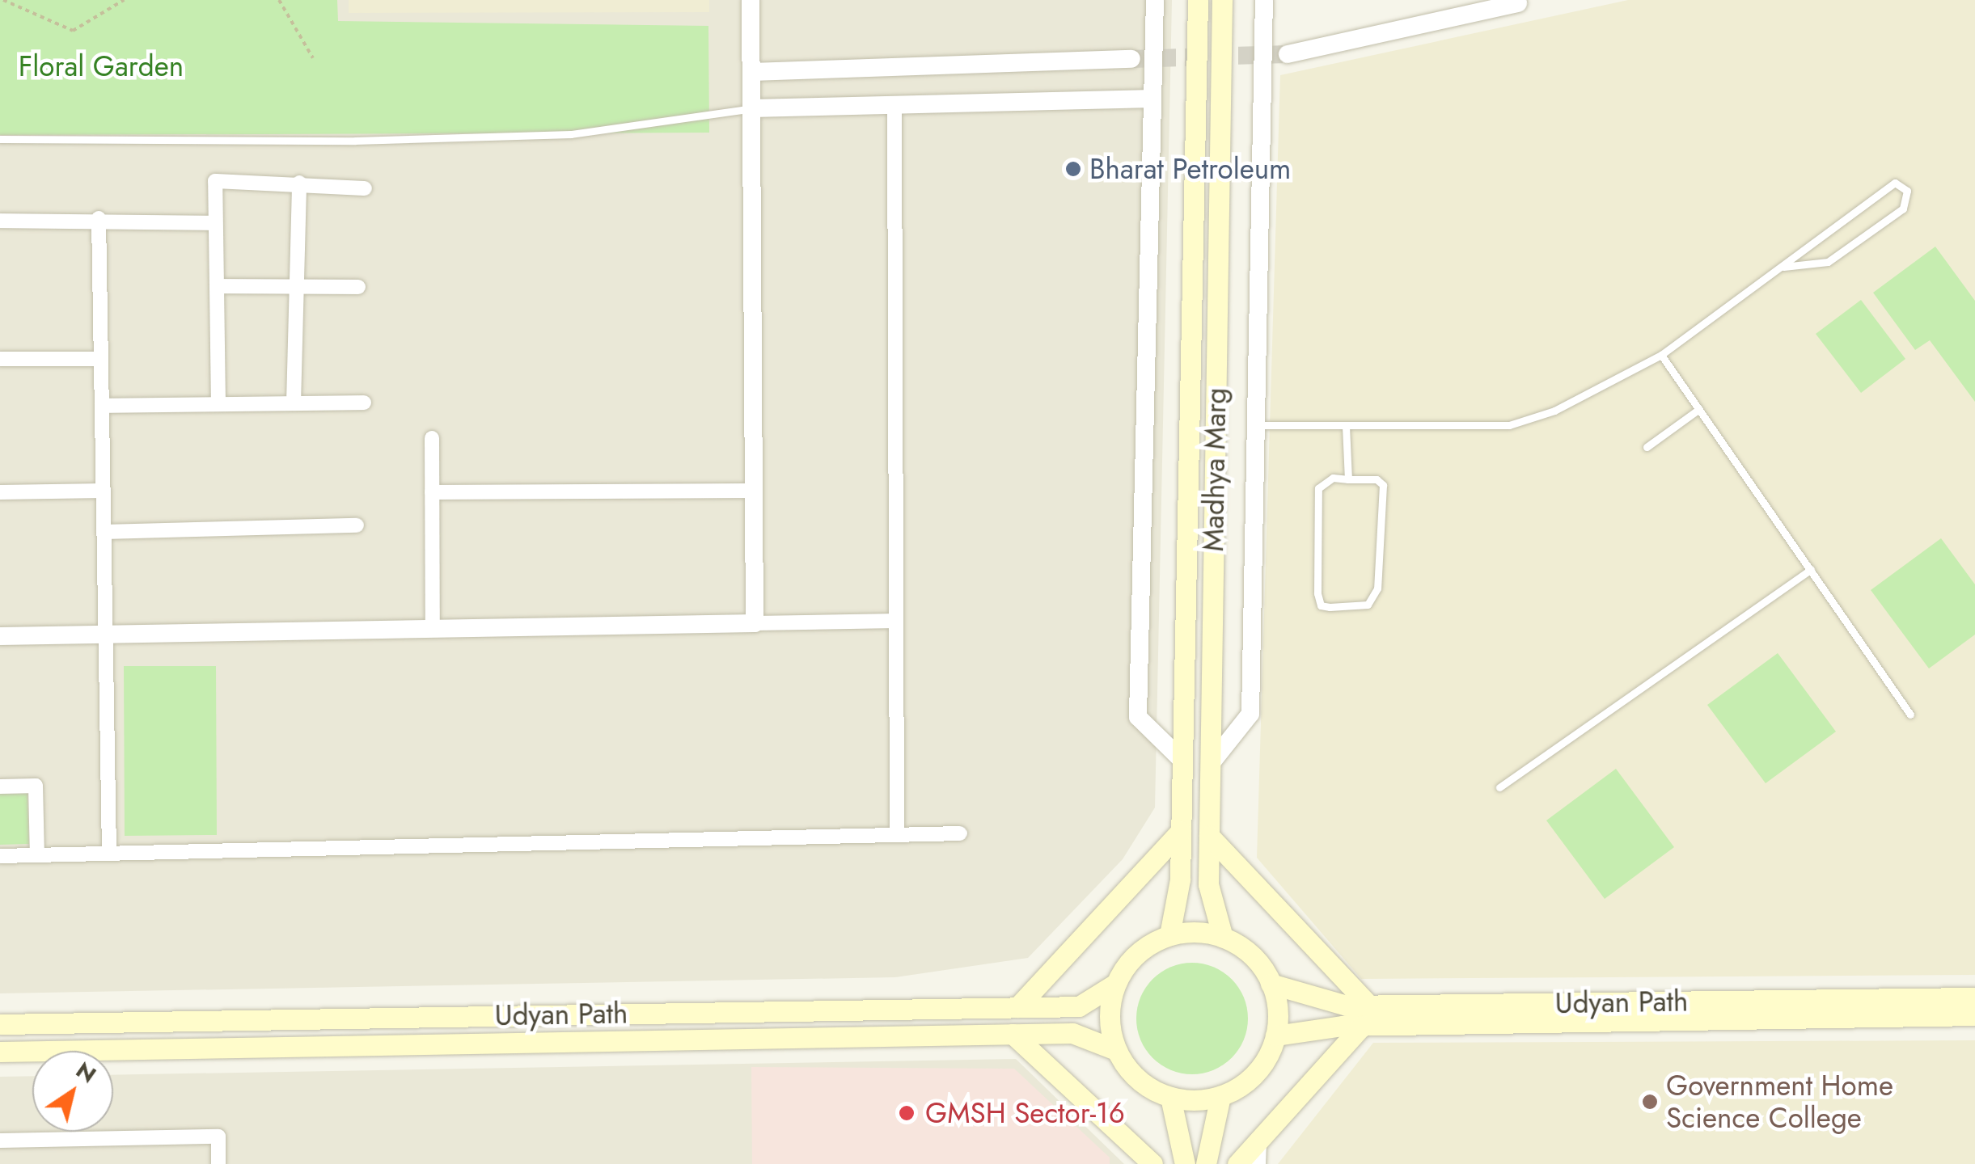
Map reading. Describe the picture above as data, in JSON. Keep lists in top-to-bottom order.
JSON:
{
  "streets": {
    "main road": ["Madhya Marg", "Udyan Path"]
  },
  "crossings": [
    ["Madhya Marg", "Udyan Path"]
  ],
  "parks": ["Floral Garden"],
  "places": ["Bharat Petroleum", "Government Home Science College", "GMSH Sector-16"],
  "north": "top right"
}
